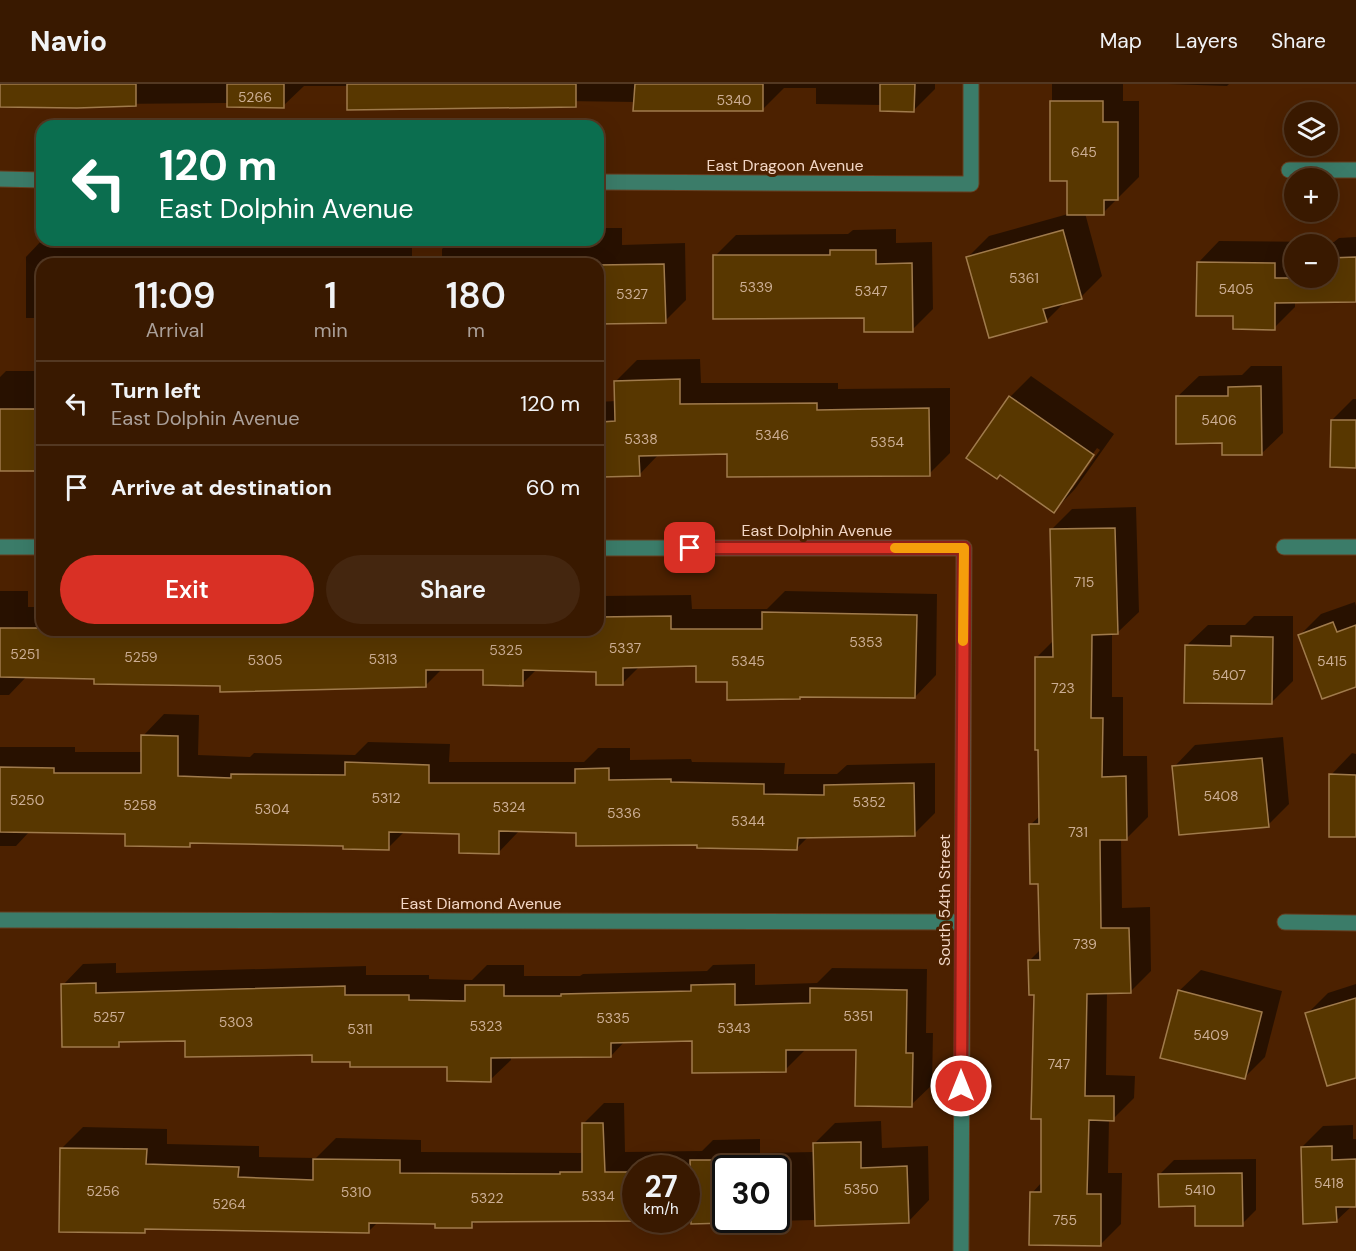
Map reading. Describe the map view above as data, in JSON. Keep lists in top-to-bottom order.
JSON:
{
  "streets": {
    "street": [
      "East Dragoon Avenue",
      "East Dolphin Avenue",
      "South 54th Street",
      "East Diamond Avenue"
    ]
  },
  "crossings": [
    ["East Dolphin Avenue", "South 54th Street"],
    ["South 54th Street", "East Diamond Avenue"]
  ],
  "house_numbers": [
    "5266",
    "5340",
    "645",
    "5361",
    "5339",
    "5405",
    "5347",
    "5327",
    "5406",
    "5346",
    "5338",
    "5354",
    "715",
    "5353",
    "5337",
    "5325",
    "5251",
    "5259",
    "5313",
    "5305",
    "5345",
    "5415",
    "5407",
    "723",
    "5408",
    "5312",
    "5250",
    "5352",
    "5258",
    "5324",
    "5304",
    "5336",
    "5344",
    "731",
    "739",
    "5351",
    "5257",
    "5335",
    "5303",
    "5323",
    "5343",
    "5311",
    "5409",
    "747",
    "5418",
    "5350",
    "5410",
    "5256",
    "5310",
    "5334",
    "5322",
    "5264",
    "755"
  ],
  "page": {
    "header": "Navio",
    "nav": ["Map", "Layers", "Share"],
    "map_buttons": ["+", "−"],
    "turn": ["120 m", "East Dolphin Avenue"],
    "eta": [
      "11:09",
      "Arrival",
      "1",
      "min",
      "180",
      "m"
    ],
    "list": [
      {
        "name": "Turn left",
        "note": "East Dolphin Avenue",
        "value": "120 m"
      },
      {
        "name": "Arrive at destination",
        "value": "60 m"
      }
    ],
    "buttons": ["Exit", "Share"],
    "speed": "27 km/h",
    "limit": "30"
  }
}
